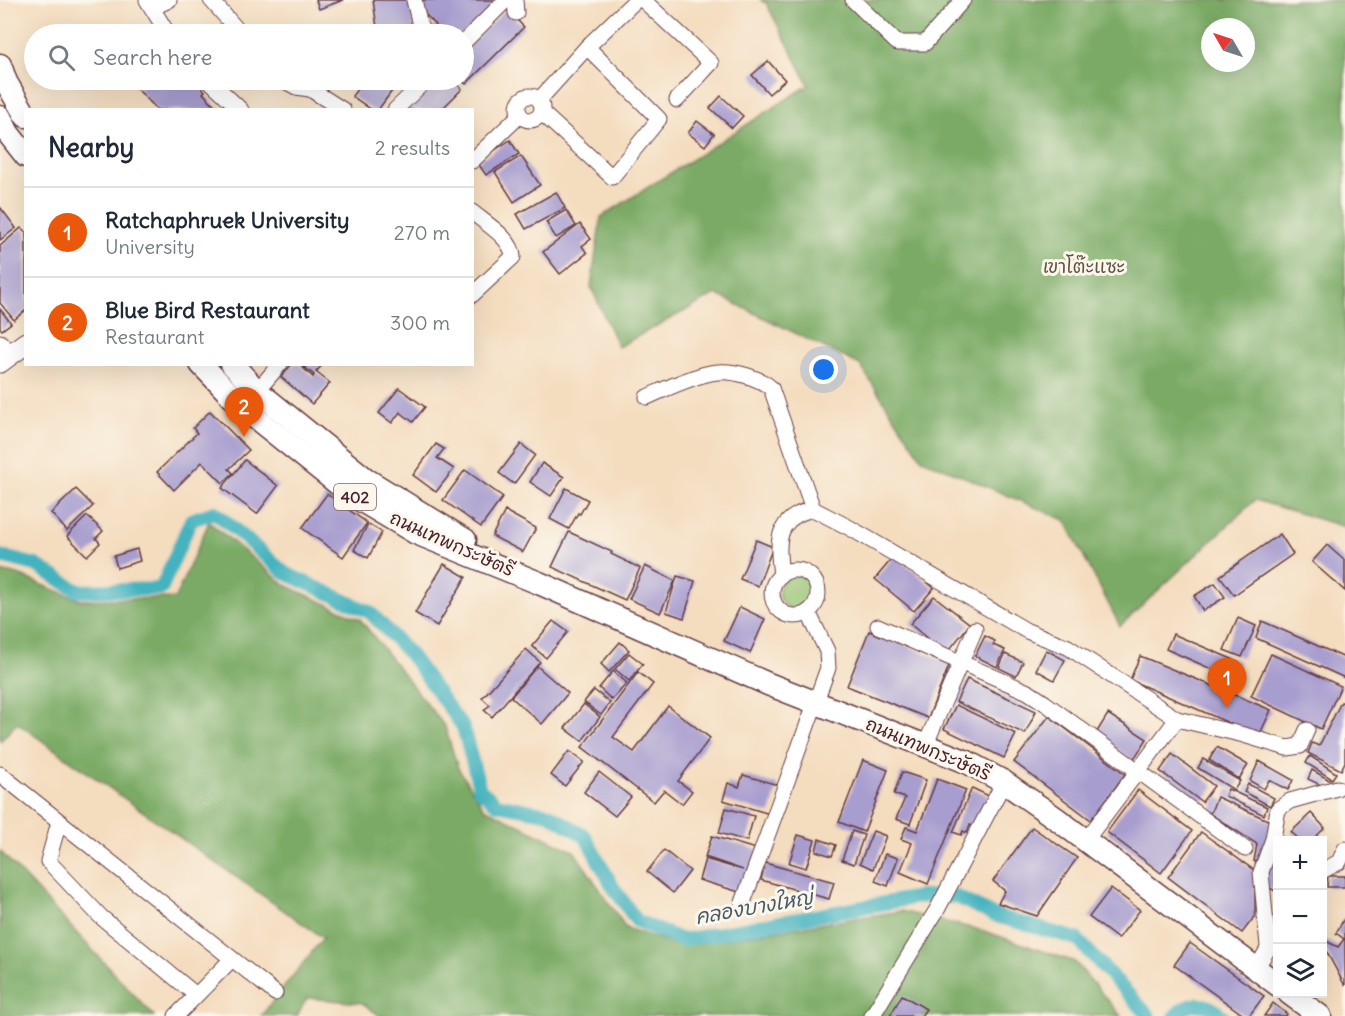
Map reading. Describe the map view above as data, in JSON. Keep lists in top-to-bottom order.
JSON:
{
  "streets": {
    "main road": ["402", "ถนนเทพกระษัตรี"]
  },
  "water": ["คลองบางใหญ่"],
  "parks": ["เขาโต๊ะแซะ"],
  "north": "top left",
  "page": {
    "search": "Search here",
    "heading": ["Nearby", "2 results"],
    "list": [
      {
        "mark": "1",
        "name": "Ratchaphruek University",
        "note": "University",
        "value": "270 m"
      },
      {
        "mark": "2",
        "name": "Blue Bird Restaurant",
        "note": "Restaurant",
        "value": "300 m"
      }
    ],
    "pins": ["2", "1"],
    "map_buttons": ["+", "−"]
  }
}
